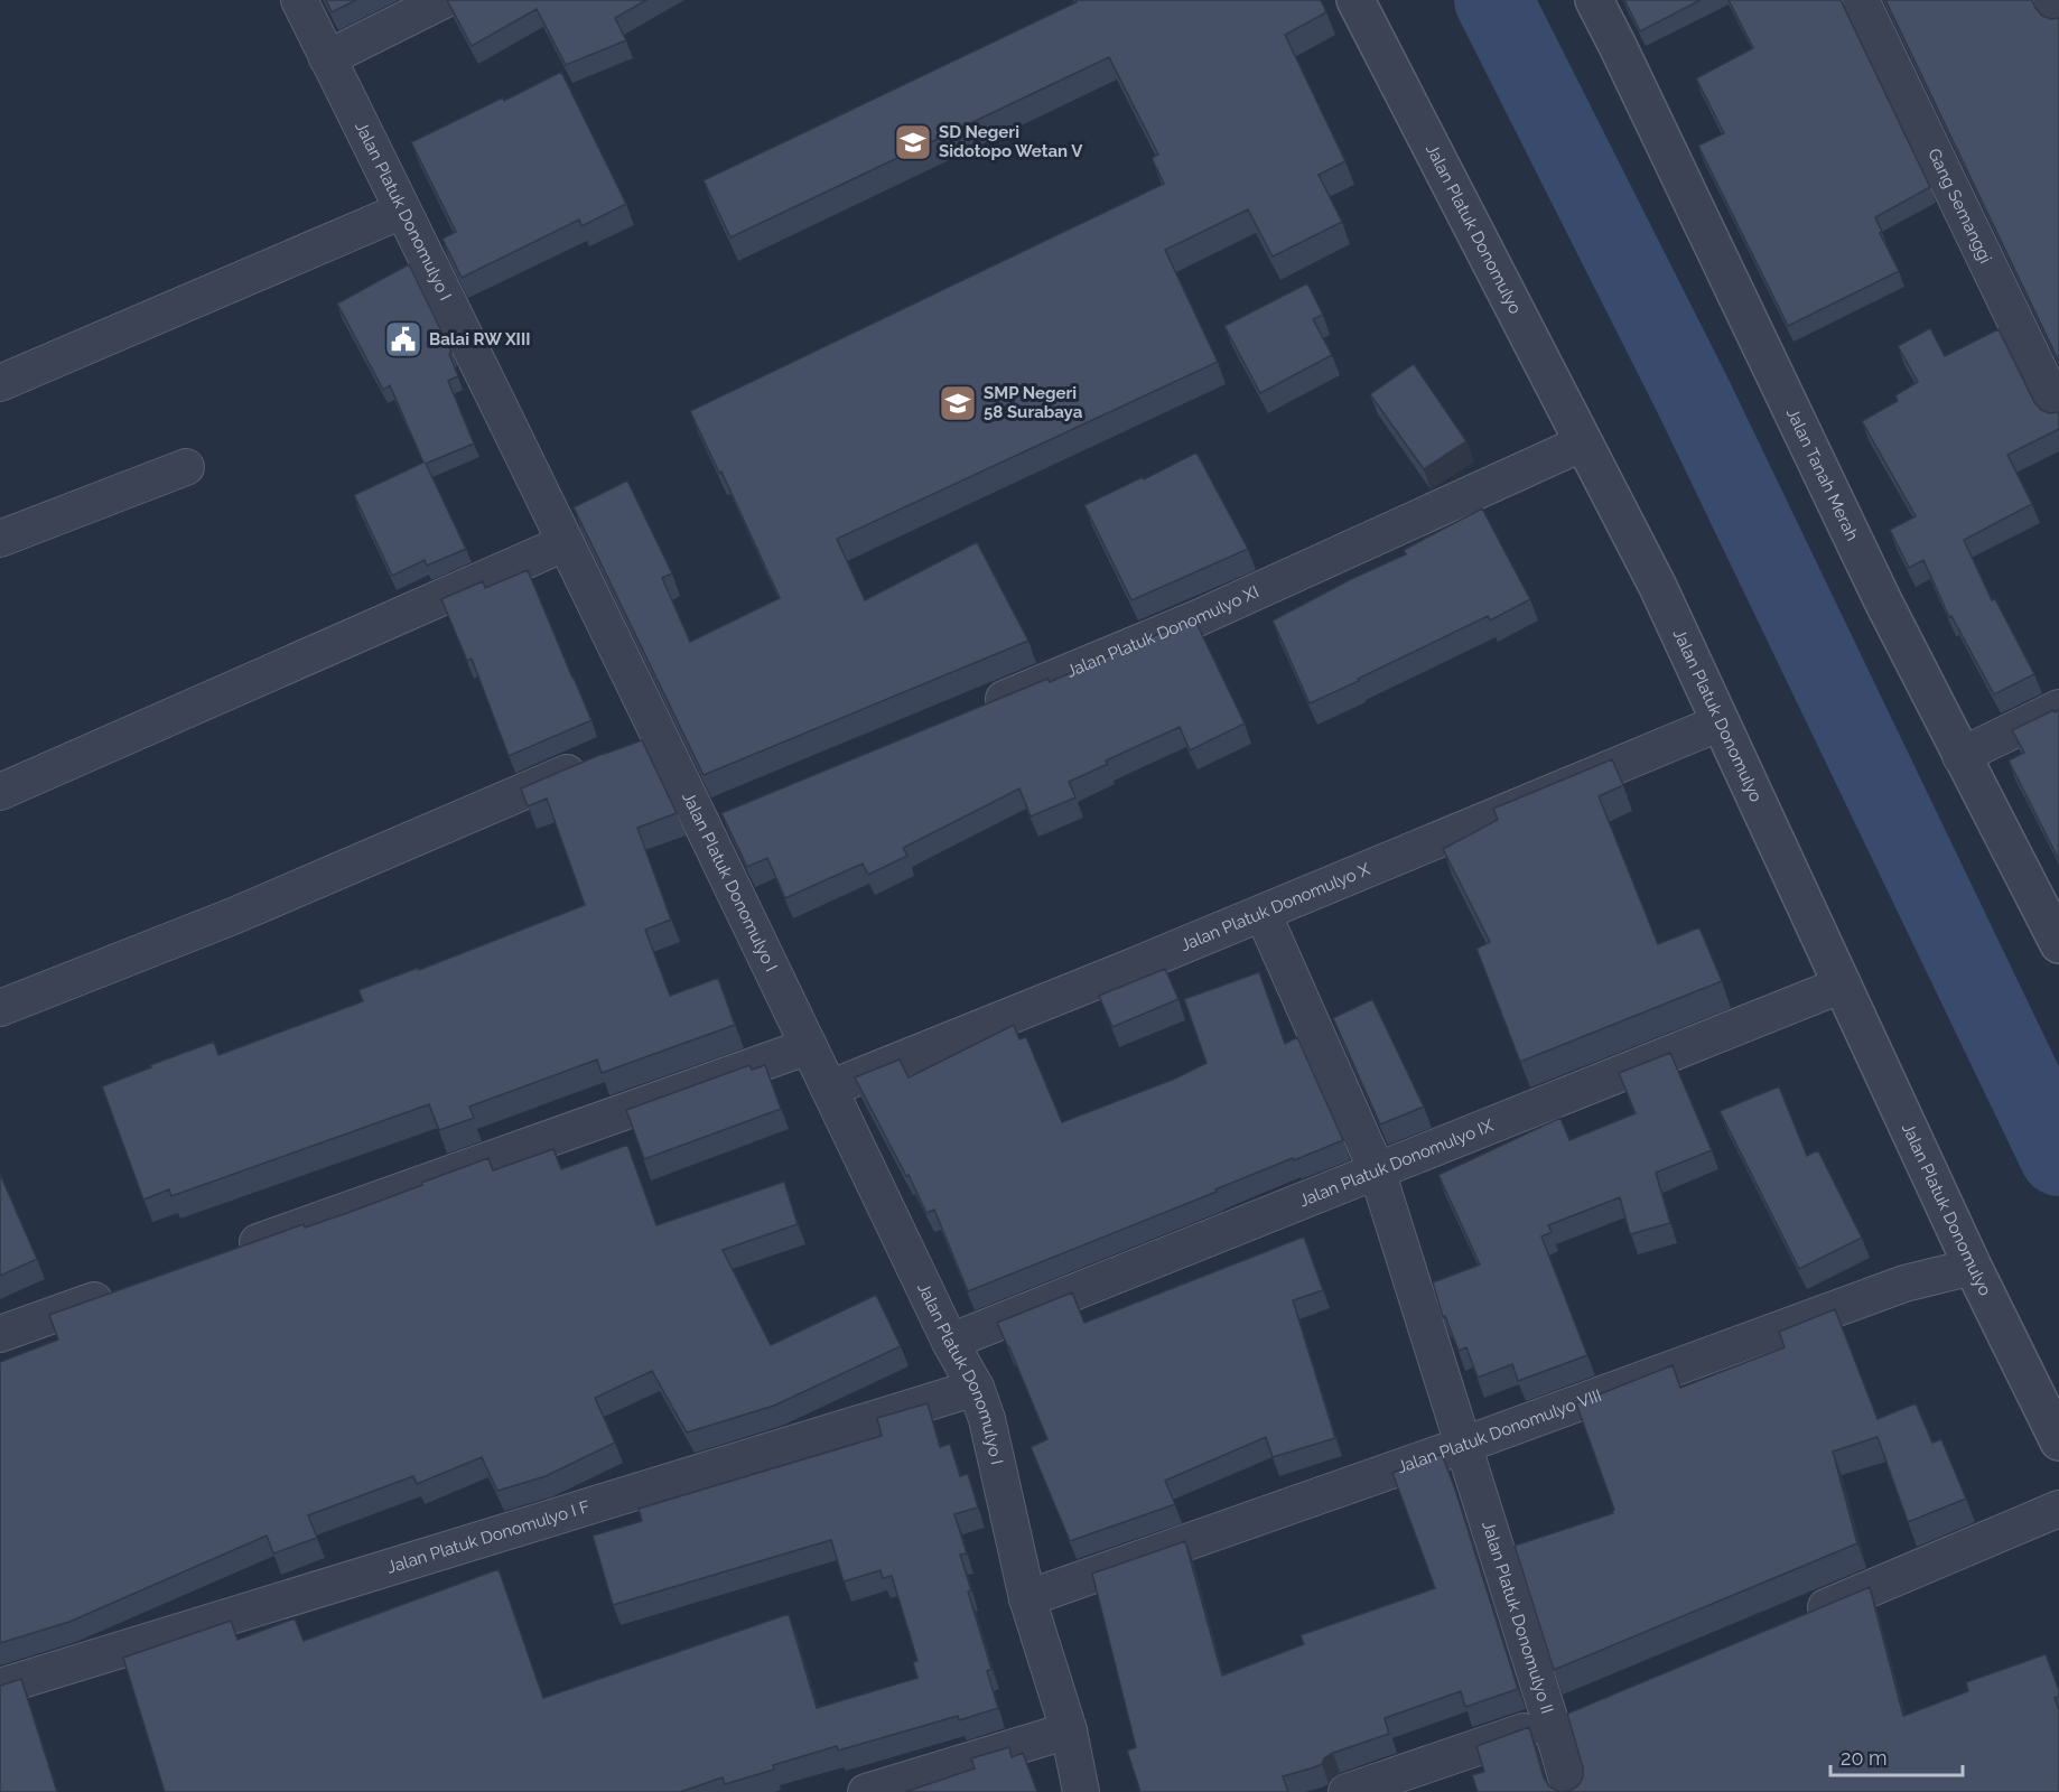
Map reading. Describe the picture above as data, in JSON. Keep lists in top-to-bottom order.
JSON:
{
  "streets": {
    "street": [
      "Gang Semanggi",
      "Jalan Platuk Donomulyo I",
      "Jalan Platuk Donomulyo",
      "Jalan Tanah Merah",
      "Jalan Platuk Donomulyo XI",
      "Jalan Platuk Donomulyo X",
      "Jalan Platuk Donomulyo IX",
      "Jalan Platuk Donomulyo VIII",
      "Jalan Platuk Donomulyo I F",
      "Jalan Platuk Donomulyo II"
    ]
  },
  "crossings": [
    ["Jalan Platuk Donomulyo I", "Jalan Platuk Donomulyo X"],
    ["Jalan Platuk Donomulyo I", "Jalan Platuk Donomulyo IX"],
    ["Jalan Platuk Donomulyo I", "Jalan Platuk Donomulyo VIII"],
    ["Jalan Platuk Donomulyo I", "Jalan Platuk Donomulyo I F"],
    ["Jalan Platuk Donomulyo", "Jalan Platuk Donomulyo XI"],
    ["Jalan Platuk Donomulyo", "Jalan Platuk Donomulyo X"],
    ["Jalan Platuk Donomulyo", "Jalan Platuk Donomulyo IX"],
    ["Jalan Platuk Donomulyo", "Jalan Platuk Donomulyo VIII"],
    ["Jalan Platuk Donomulyo X", "Jalan Platuk Donomulyo II"],
    ["Jalan Platuk Donomulyo IX", "Jalan Platuk Donomulyo II"],
    ["Jalan Platuk Donomulyo VIII", "Jalan Platuk Donomulyo II"]
  ],
  "places": {
    "school or university": ["SD Negeri Sidotopo Wetan V", "SMP Negeri 58 Surabaya"],
    "public building": ["Balai RW XIII"]
  },
  "scale_bar": "20 m"
}
